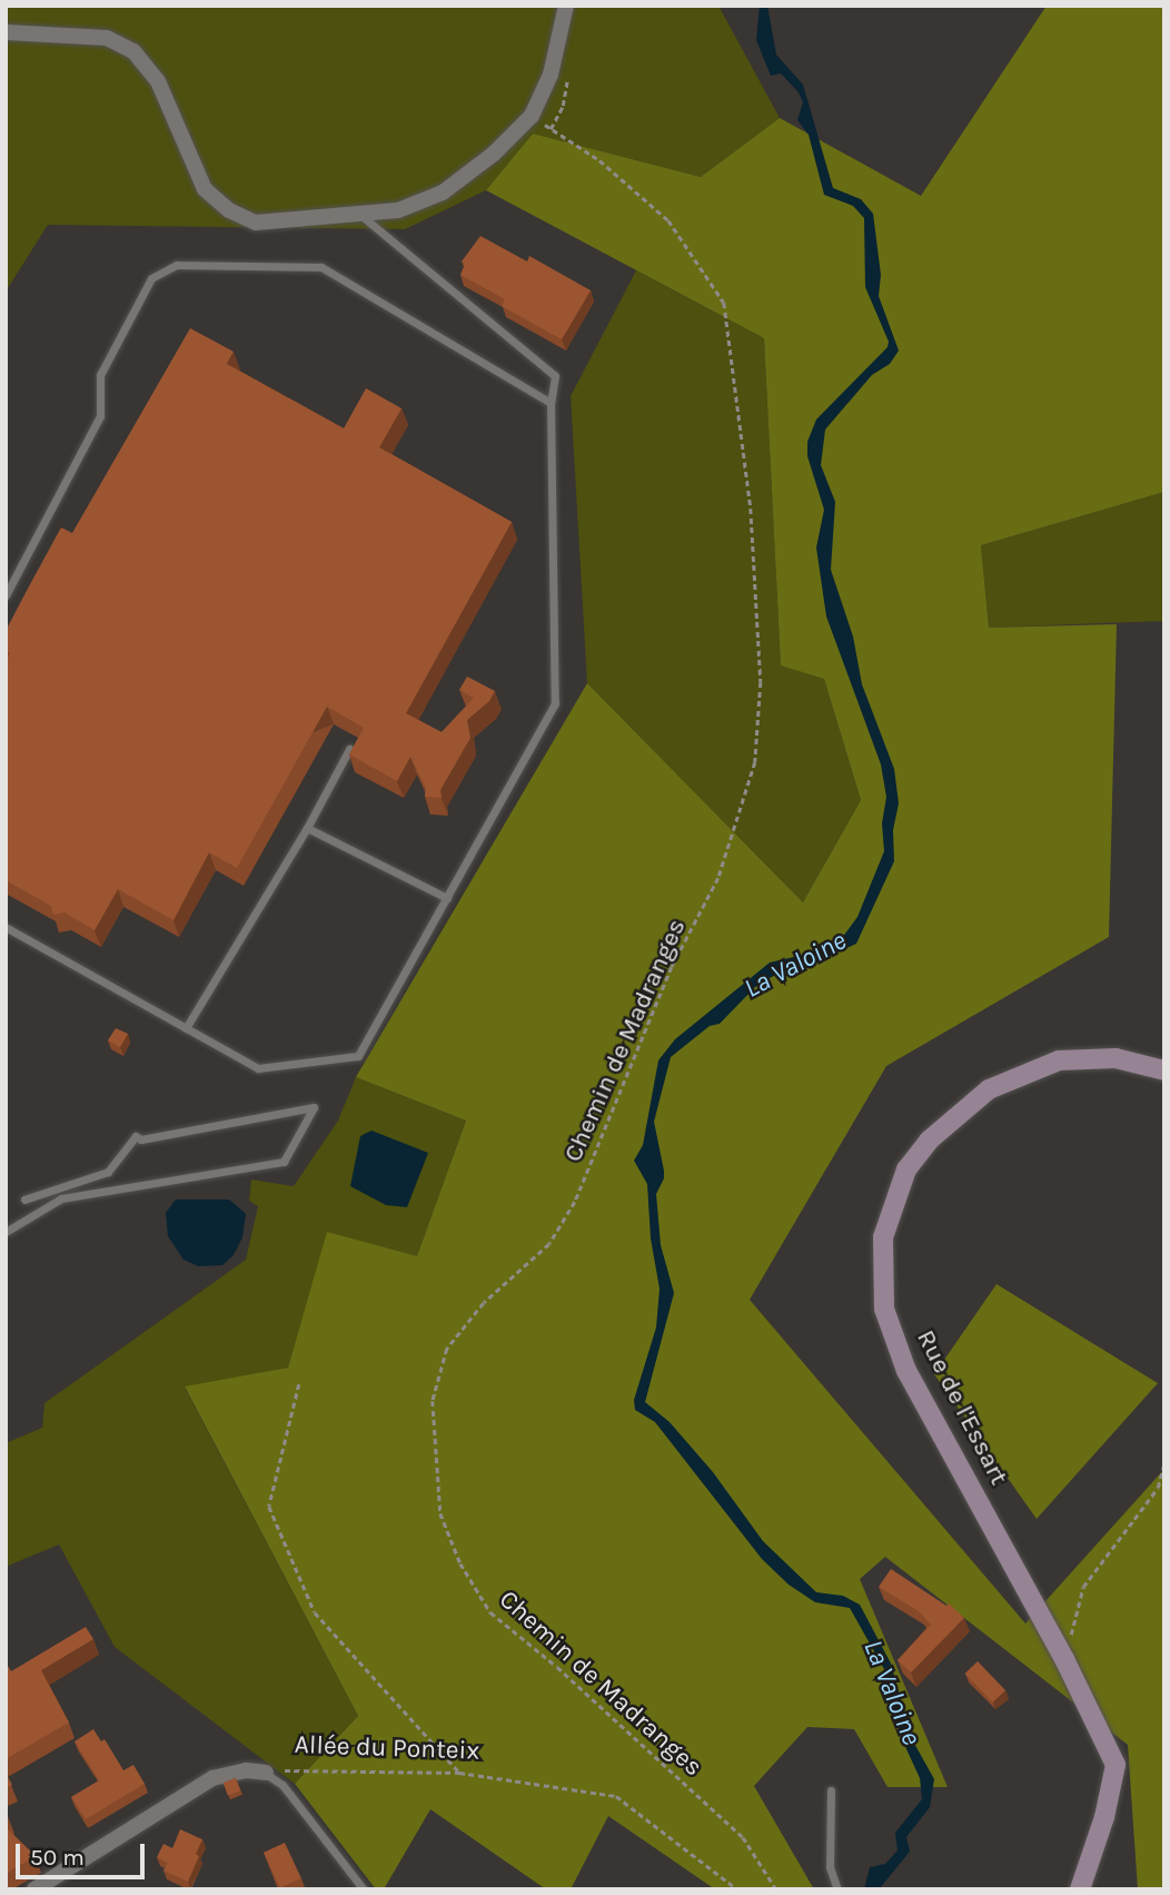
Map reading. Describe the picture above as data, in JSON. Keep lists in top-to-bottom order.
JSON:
{
  "streets": {
    "street": ["Rue de l'Essart", "Allée du Ponteix"],
    "path": ["Chemin de Madranges"]
  },
  "water": ["La Valoine"],
  "scale_bar": "50 m"
}
